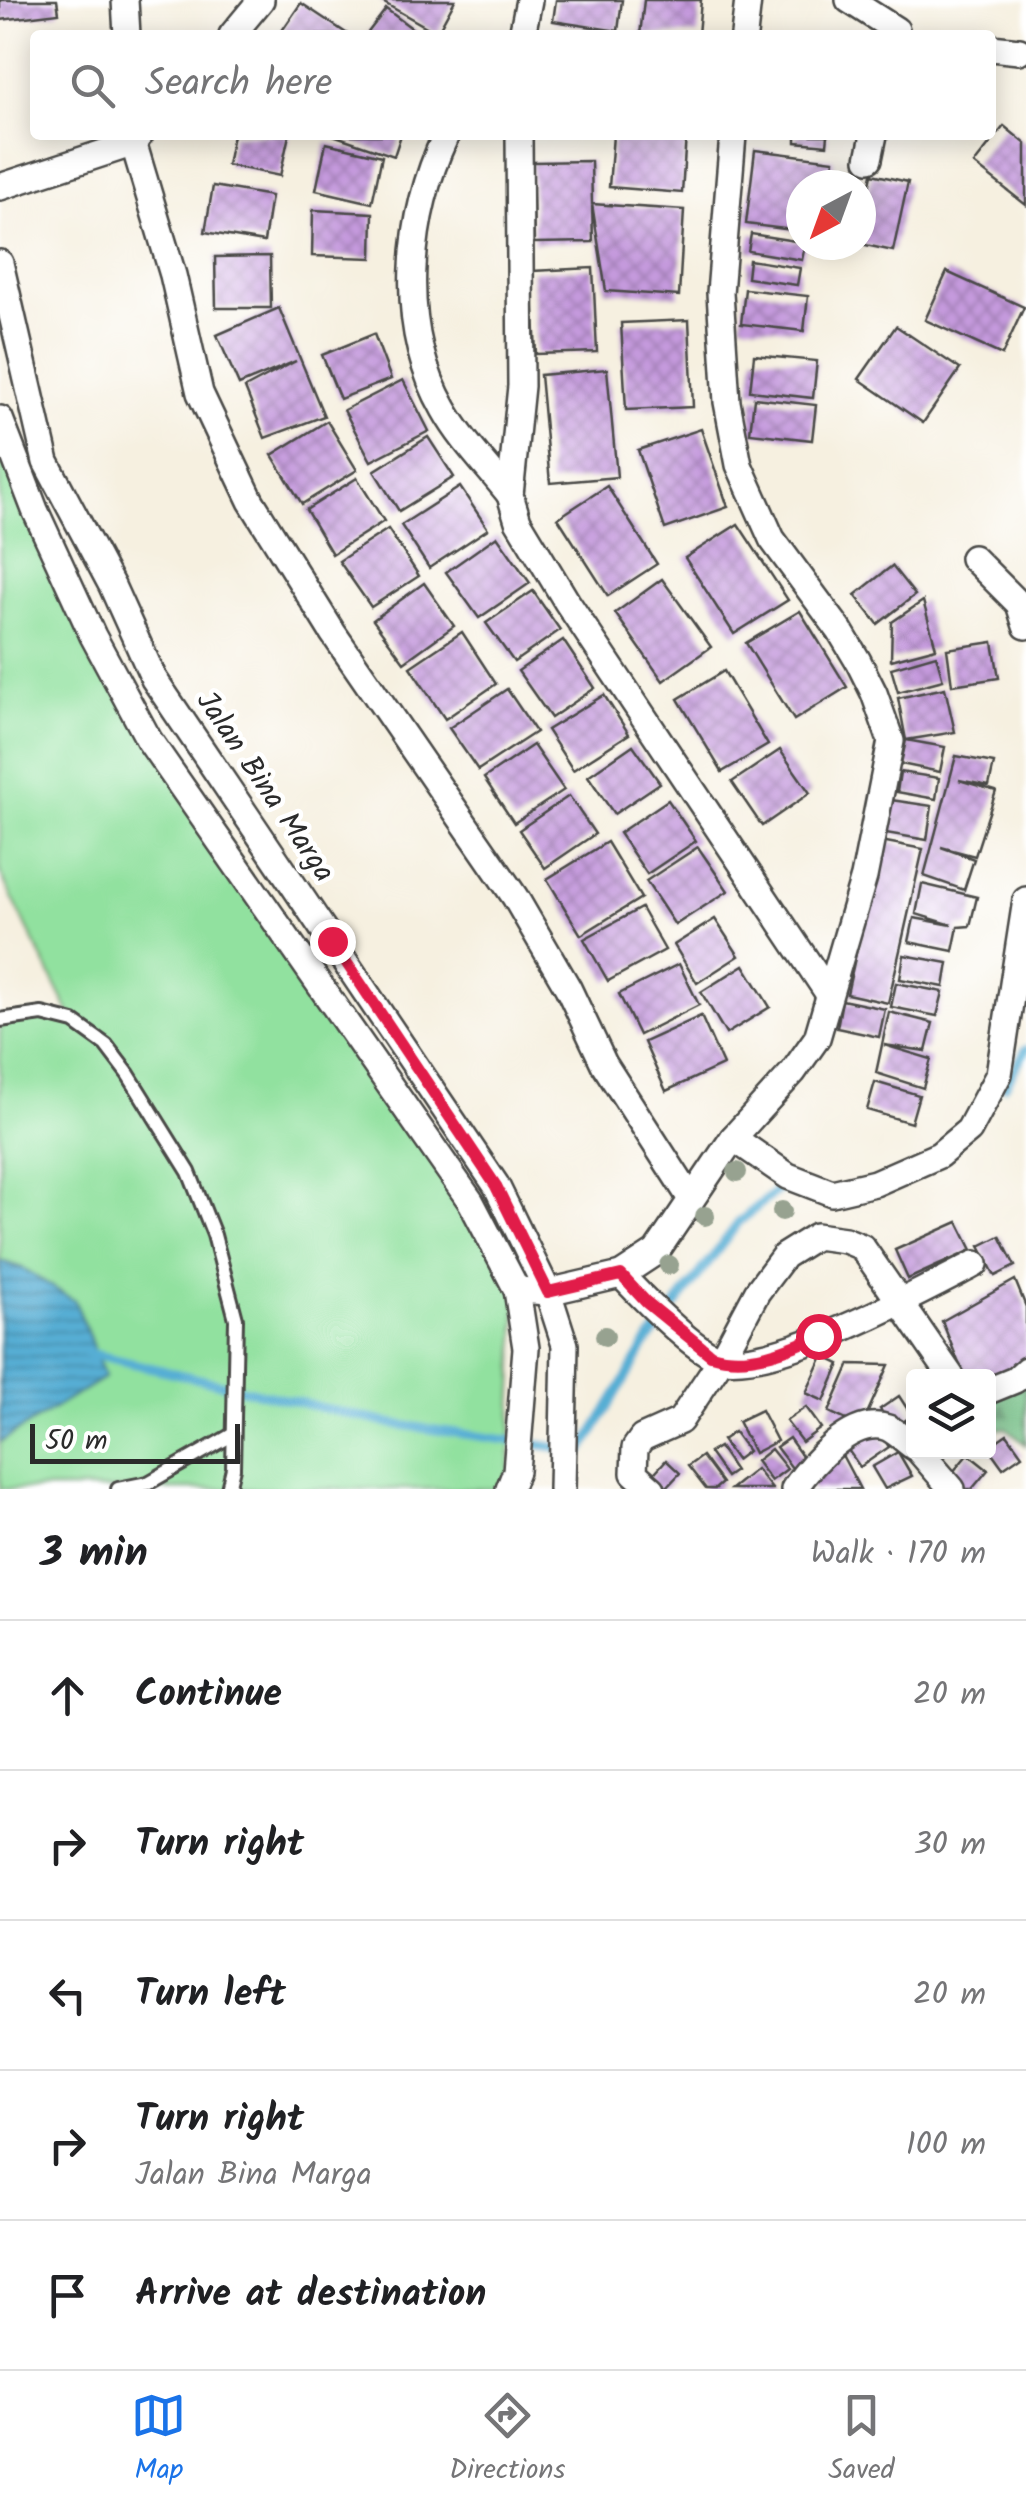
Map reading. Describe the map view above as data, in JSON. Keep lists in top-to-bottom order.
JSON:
{
  "streets": {
    "street": ["Jalan Bina Marga"]
  },
  "scale_bar": "50 m",
  "north": "bottom left",
  "page": {
    "search": "Search here",
    "scale": "50 m",
    "heading": ["3 min", "Walk · 170 m"],
    "list": [
      ["Continue", "20 m"],
      ["Turn right", "30 m"],
      ["Turn left", "20 m"],
      ["Turn right", "Jalan Bina Marga", "100 m"],
      "Arrive at destination"
    ],
    "nav": ["Map", "Directions", "Saved"]
  }
}
